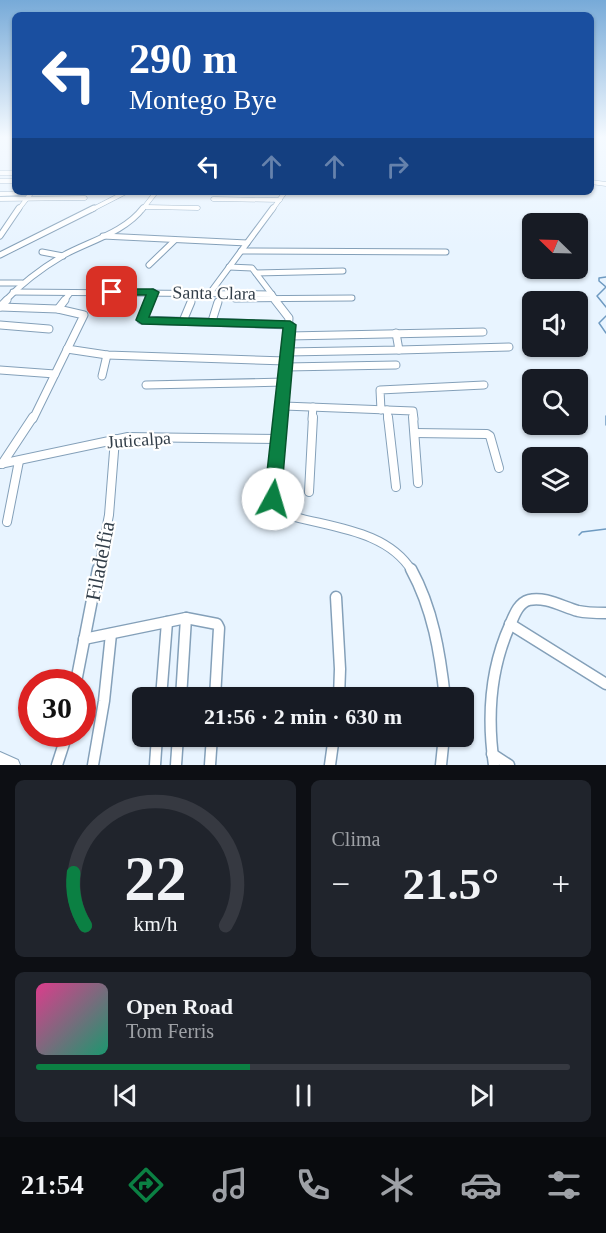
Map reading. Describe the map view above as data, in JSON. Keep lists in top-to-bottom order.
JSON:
{
  "streets": {
    "street": ["Santa Clara", "Juticalpa", "Filadelfia"]
  },
  "crossings": [
    ["Juticalpa", "Filadelfia"]
  ],
  "north": "top left",
  "page": {
    "turn": ["290 m", "Montego Bye"],
    "limit": "30",
    "trip": "21:56 · 2 min · 630 m",
    "tile": "Clima",
    "heat": ["−", "21.5°", "+"],
    "song": ["Open Road", "Tom Ferris"],
    "tabs": "21:54",
    "gauge": ["22", "km/h"]
  }
}
